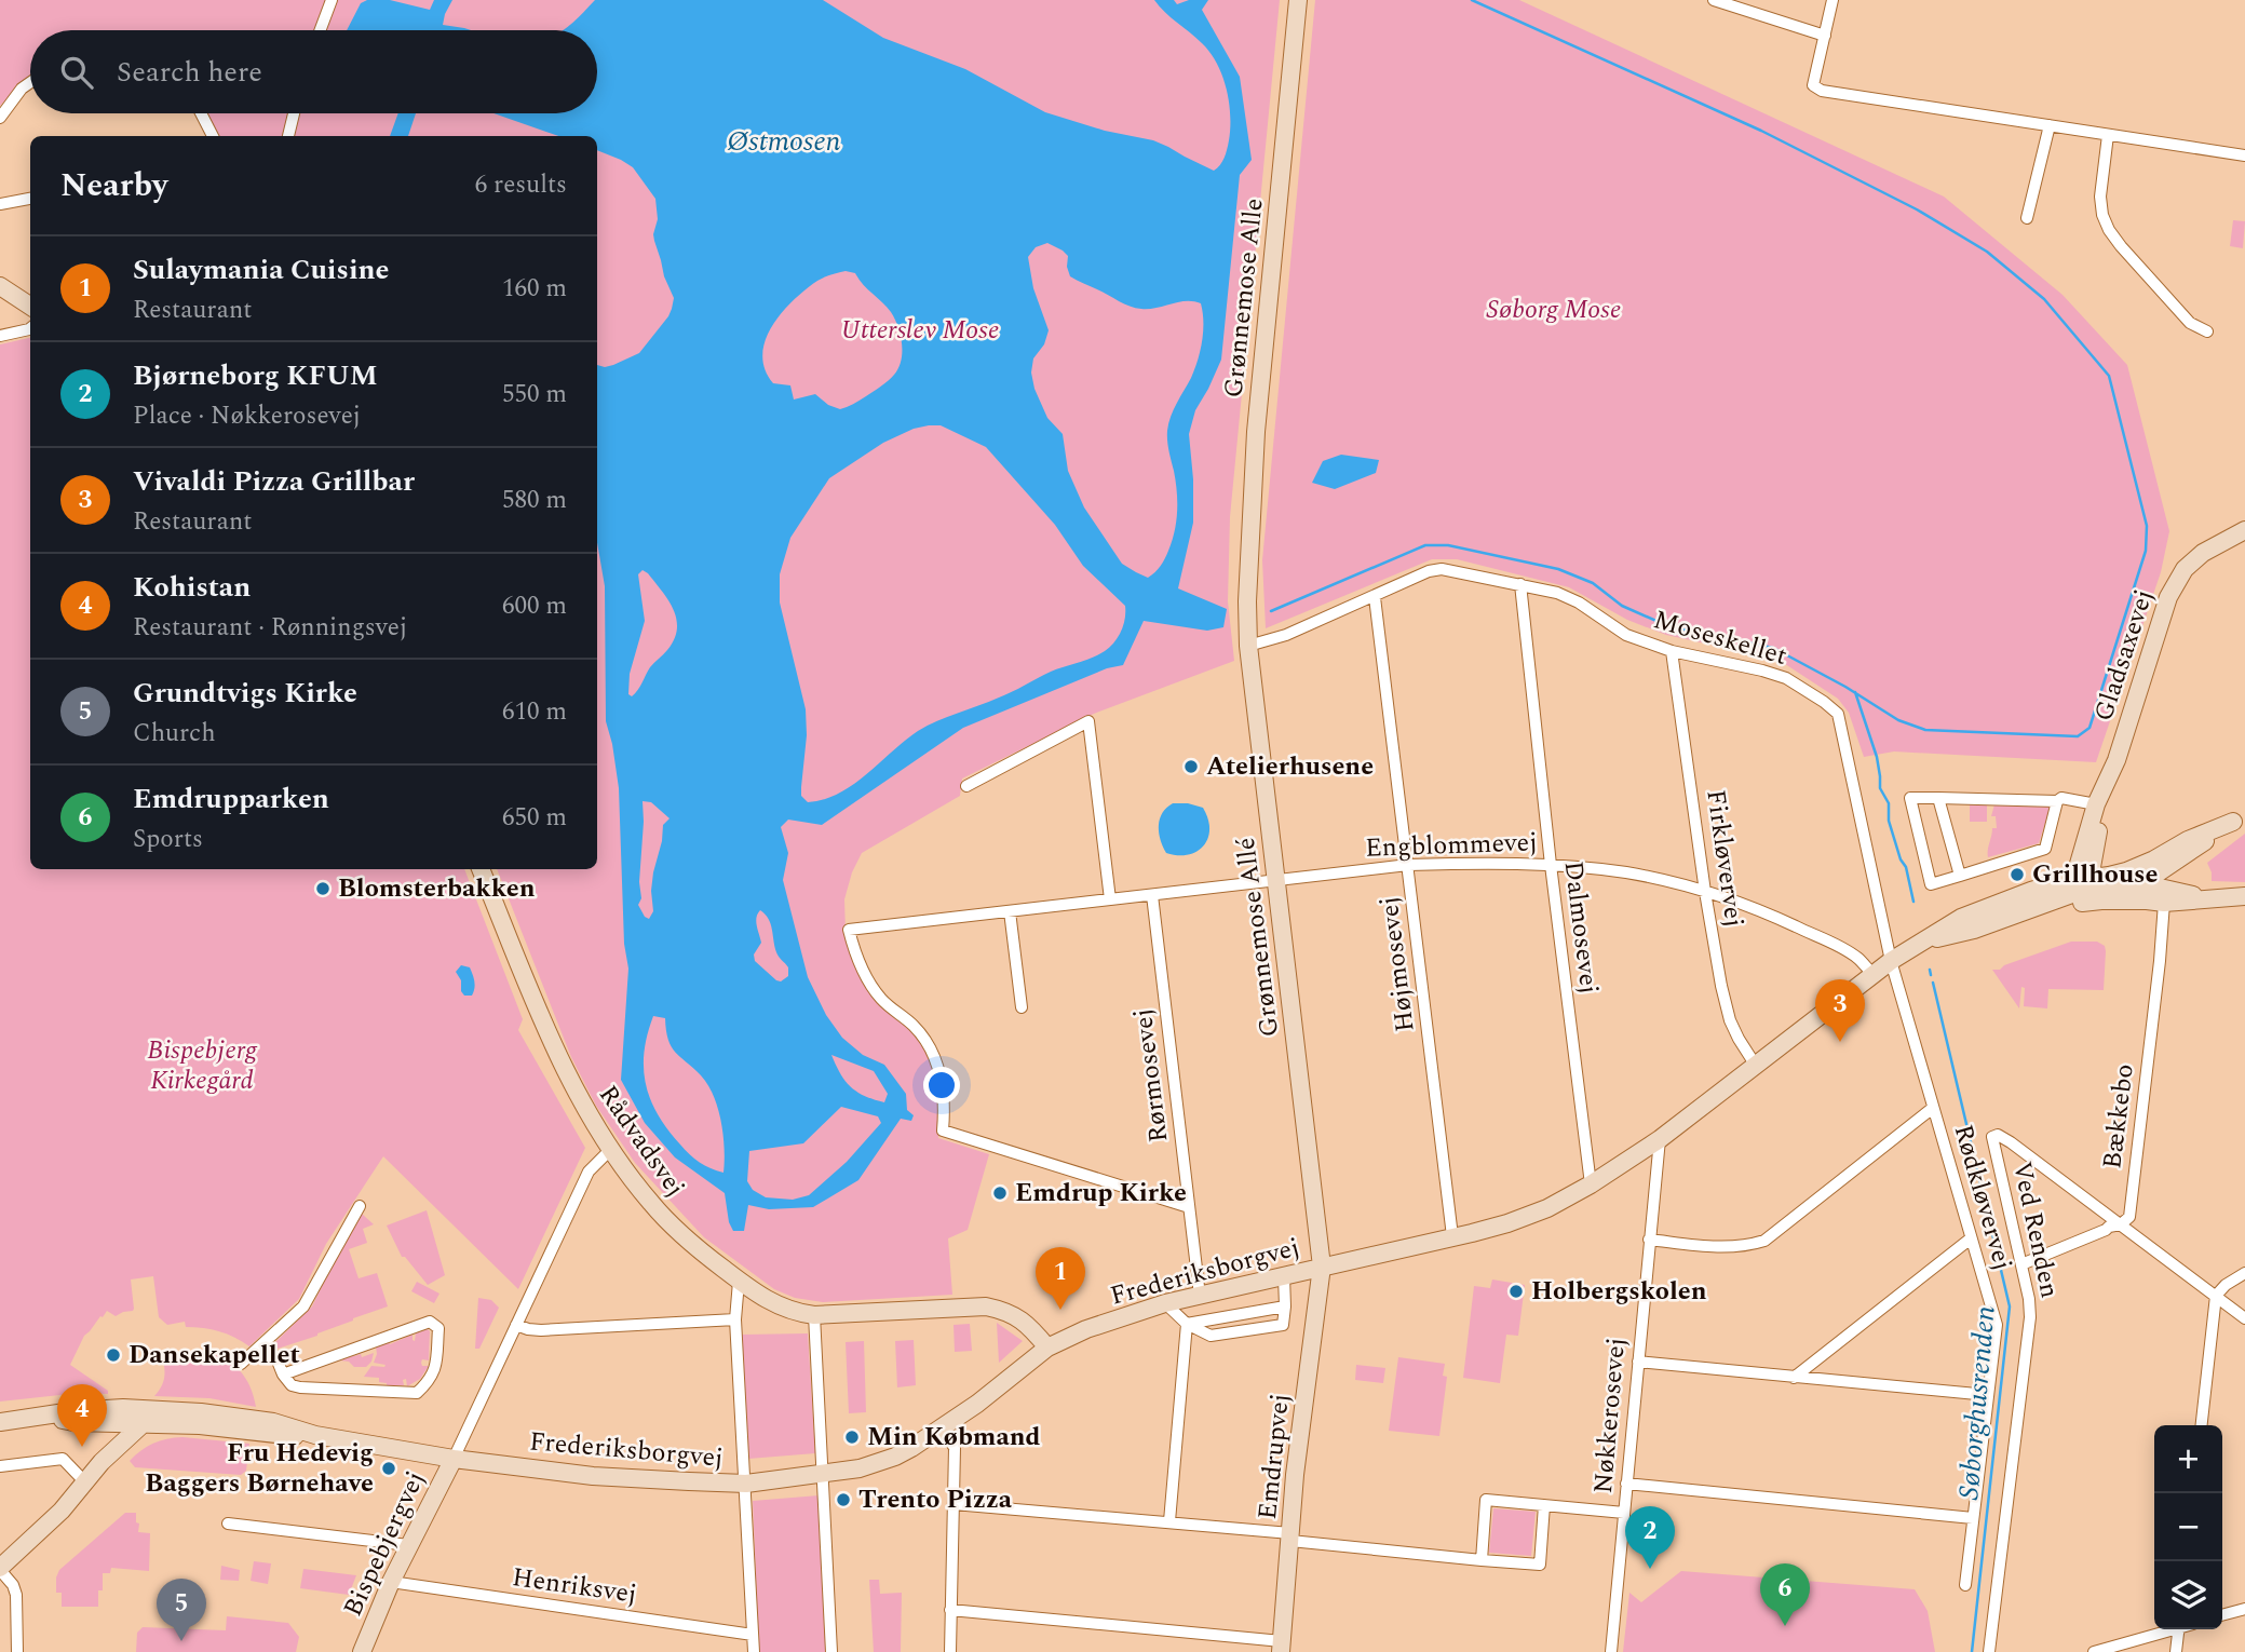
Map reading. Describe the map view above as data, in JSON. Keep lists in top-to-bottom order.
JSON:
{
  "streets": {
    "street": [
      "Grønnemose Alle",
      "Moseskellet",
      "Gladsaxevej",
      "Engblommevej",
      "Firkløvervej",
      "Dalmosevej",
      "Grønnemose Allé",
      "Højmosevej",
      "Rørmosevej",
      "Bækkebo",
      "Rådvadsvej",
      "Rødkløvervej",
      "Ved Renden",
      "Frederiksborgvej",
      "Nøkkerosevej",
      "Emdrupvej",
      "Bispebjergvej",
      "Henriksvej"
    ]
  },
  "crossings": [
    ["Grønnemose Alle", "Grønnemose Allé"],
    ["Moseskellet", "Firkløvervej"],
    ["Moseskellet", "Dalmosevej"],
    ["Moseskellet", "Grønnemose Allé"],
    ["Moseskellet", "Højmosevej"],
    ["Moseskellet", "Rødkløvervej"],
    ["Gladsaxevej", "Frederiksborgvej"],
    ["Engblommevej", "Firkløvervej"],
    ["Engblommevej", "Dalmosevej"],
    ["Engblommevej", "Grønnemose Allé"],
    ["Engblommevej", "Højmosevej"],
    ["Engblommevej", "Rørmosevej"],
    ["Engblommevej", "Frederiksborgvej"],
    ["Firkløvervej", "Frederiksborgvej"],
    ["Dalmosevej", "Frederiksborgvej"],
    ["Grønnemose Allé", "Frederiksborgvej"],
    ["Grønnemose Allé", "Emdrupvej"],
    ["Højmosevej", "Frederiksborgvej"],
    ["Rørmosevej", "Frederiksborgvej"],
    ["Bækkebo", "Ved Renden"],
    ["Bækkebo", "Frederiksborgvej"],
    ["Rådvadsvej", "Frederiksborgvej"],
    ["Rødkløvervej", "Frederiksborgvej"],
    ["Frederiksborgvej", "Nøkkerosevej"],
    ["Frederiksborgvej", "Emdrupvej"],
    ["Frederiksborgvej", "Bispebjergvej"],
    ["Bispebjergvej", "Henriksvej"]
  ],
  "water": ["Østmosen", "Søborghusrenden"],
  "parks": ["Søborg Mose", "Utterslev Mose", "Bispebjerg Kirkegård"],
  "places": [
    "Atelierhusene",
    "Grillhouse",
    "Blomsterbakken",
    "Emdrup Kirke",
    "Holbergskolen",
    "Dansekapellet",
    "Min Købmand",
    "Fru Hedevig Baggers Børnehave",
    "Trento Pizza"
  ],
  "page": {
    "search": "Search here",
    "heading": ["Nearby", "6 results"],
    "list": [
      {
        "mark": "1",
        "name": "Sulaymania Cuisine",
        "note": "Restaurant",
        "value": "160 m"
      },
      {
        "mark": "2",
        "name": "Bjørneborg KFUM",
        "note": "Place · Nøkkerosevej",
        "value": "550 m"
      },
      {
        "mark": "3",
        "name": "Vivaldi Pizza Grillbar",
        "note": "Restaurant",
        "value": "580 m"
      },
      {
        "mark": "4",
        "name": "Kohistan",
        "note": "Restaurant · Rønningsvej",
        "value": "600 m"
      },
      {
        "mark": "5",
        "name": "Grundtvigs Kirke",
        "note": "Church",
        "value": "610 m"
      },
      {
        "mark": "6",
        "name": "Emdrupparken",
        "note": "Sports",
        "value": "650 m"
      }
    ],
    "pins": [
      "3",
      "1",
      "4",
      "2",
      "6",
      "5"
    ],
    "map_buttons": ["+", "−"]
  }
}
